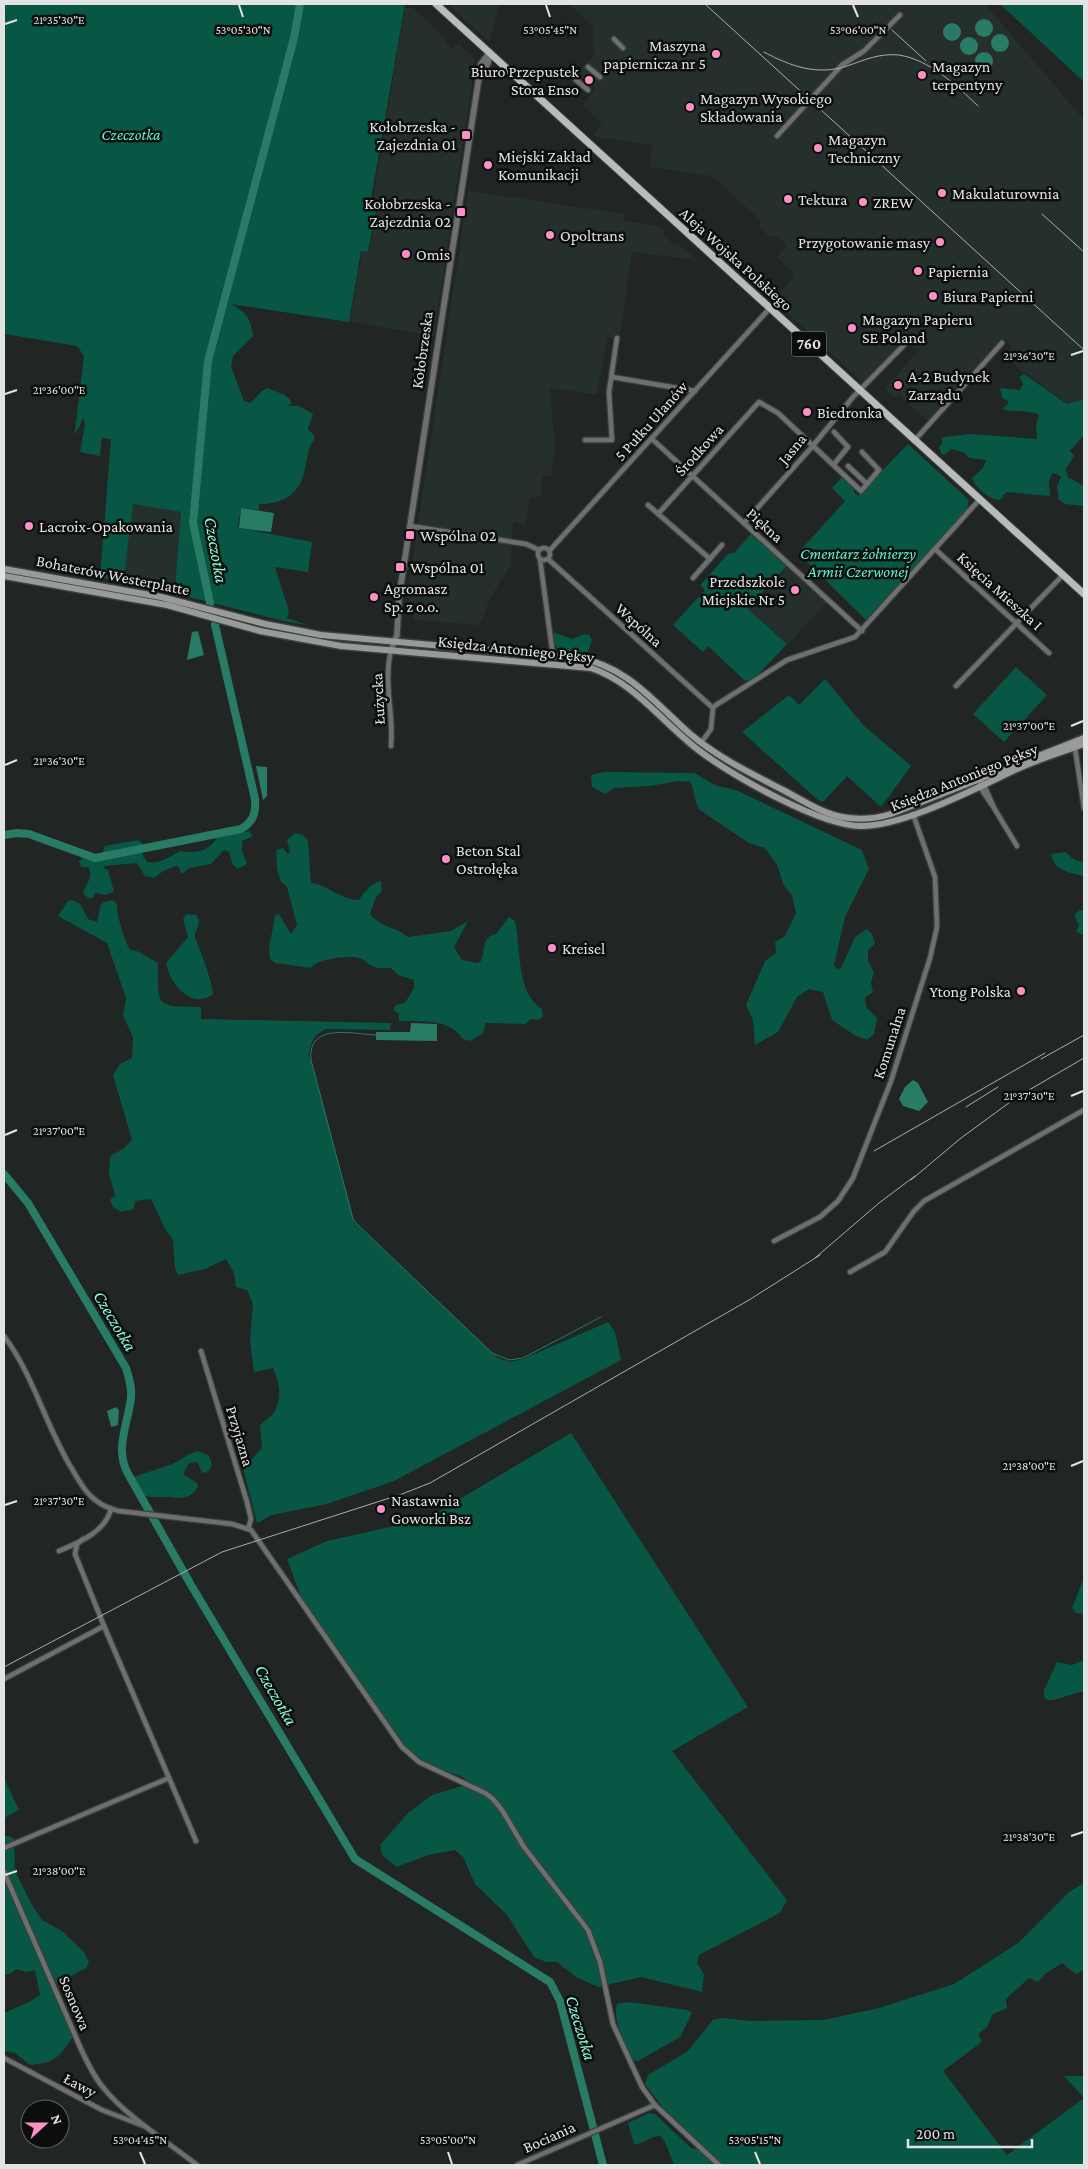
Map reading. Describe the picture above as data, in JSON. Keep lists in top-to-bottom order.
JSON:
{
  "streets": {
    "main road": [
      "Aleja Wojska Polskiego",
      "760",
      "Bohaterów Westerplatte",
      "Księdza Antoniego Pęksy"
    ],
    "street": [
      "Kołobrzeska",
      "5 Pułku Ułanów",
      "Jasna",
      "Środkowa",
      "Piękna",
      "Księcia Mieszka I",
      "Wspólna",
      "Łużycka",
      "Komunalna",
      "Przyjazna",
      "Sosnowa",
      "Ławy",
      "Bociania"
    ]
  },
  "crossings": [
    ["Aleja Wojska Polskiego", "Kołobrzeska"],
    ["Aleja Wojska Polskiego", "5 Pułku Ułanów"],
    ["Aleja Wojska Polskiego", "Jasna"],
    ["Kołobrzeska", "Bohaterów Westerplatte"],
    ["Kołobrzeska", "Księdza Antoniego Pęksy"],
    ["Kołobrzeska", "Łużycka"],
    ["5 Pułku Ułanów", "Piękna"],
    ["5 Pułku Ułanów", "Wspólna"],
    ["Jasna", "Środkowa"],
    ["Jasna", "Piękna"],
    ["Środkowa", "Piękna"],
    ["Bohaterów Westerplatte", "Księdza Antoniego Pęksy"],
    ["Bohaterów Westerplatte", "Łużycka"],
    ["Księdza Antoniego Pęksy", "Łużycka"],
    ["Księdza Antoniego Pęksy", "Komunalna"],
    ["Sosnowa", "Ławy"]
  ],
  "water": ["Czeczotka"],
  "parks": ["Czeczotka", "Cmentarz żołnierzy Armii Czerwonej"],
  "places": {
    "other": [
      "Maszyna papiernicza nr 5",
      "Magazyn terpentyny",
      "Biuro Przepustek Stora Enso",
      "Magazyn Wysokiego Składowania",
      "Magazyn Techniczny",
      "Miejski Zakład Komunikacji",
      "Makulaturownia",
      "Tektura",
      "ZREW",
      "Opoltrans",
      "Przygotowanie masy",
      "Omis",
      "Papiernia",
      "Biura Papierni",
      "Magazyn Papieru SE Poland",
      "A-2 Budynek Zarządu",
      "Biedronka",
      "Lacroix-Opakowania",
      "Przedszkole Miejskie Nr 5",
      "Agromasz Sp. z o.o.",
      "Beton Stal Ostrołęka",
      "Kreisel",
      "Ytong Polska",
      "Nastawnia Goworki Bsz"
    ],
    "transit": [
      "Kołobrzeska - Zajezdnia 01",
      "Kołobrzeska - Zajezdnia 02",
      "Wspólna 02",
      "Wspólna 01"
    ]
  },
  "scale_bar": "200 m",
  "north": "right",
  "coordinates": [
    "21°35'30\"E",
    "53°05'45\"N",
    "53°06'00\"N",
    "53°05'30\"N",
    "21°36'30\"E",
    "21°36'00\"E",
    "21°37'00\"E",
    "21°37'30\"E",
    "21°38'00\"E",
    "21°38'30\"E",
    "53°04'45\"N",
    "53°05'00\"N",
    "53°05'15\"N"
  ]
}
